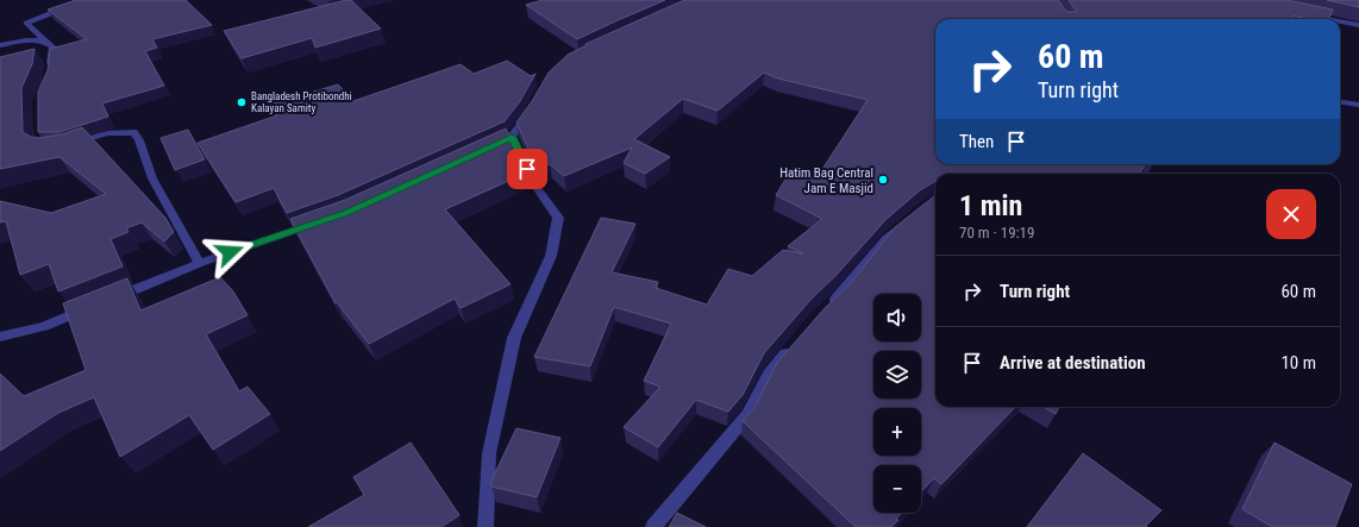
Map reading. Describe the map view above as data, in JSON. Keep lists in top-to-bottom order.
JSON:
{
  "places": ["Bangladesh Protibondhi Kalayan Samity", "Hatim Bag Central Jam E Masjid"],
  "page": {
    "turn": ["60 m", "Turn right"],
    "then": "Then",
    "heading": ["1 min", "70 m · 19:19"],
    "list": [
      {
        "name": "Turn right",
        "value": "60 m"
      },
      {
        "name": "Arrive at destination",
        "value": "10 m"
      }
    ],
    "map_buttons": ["+", "−"]
  }
}
